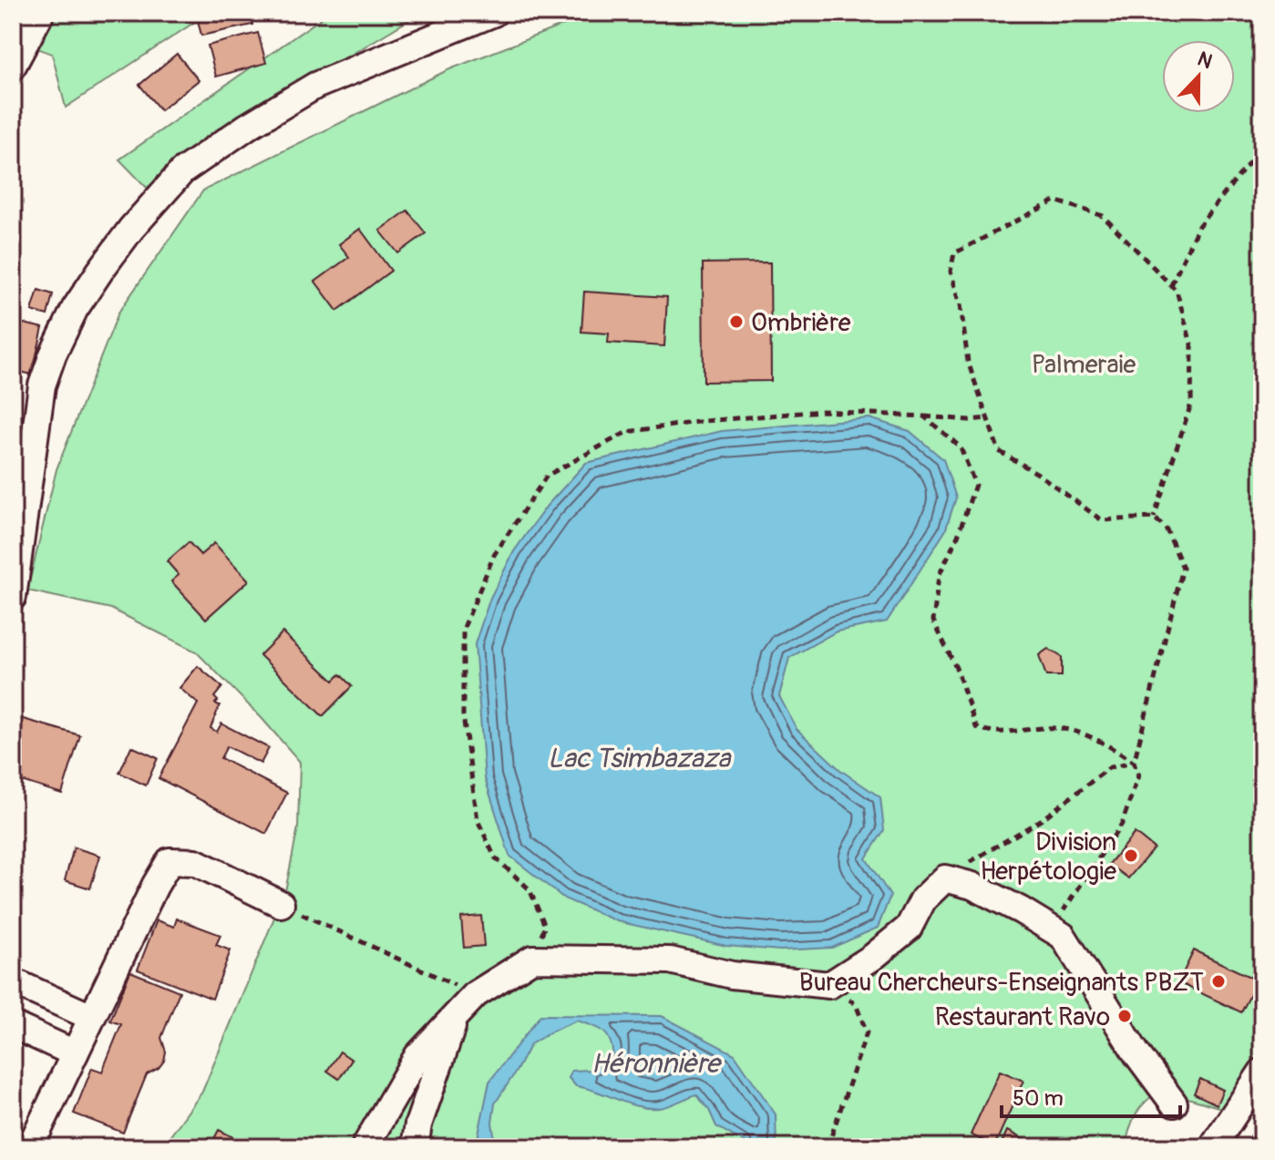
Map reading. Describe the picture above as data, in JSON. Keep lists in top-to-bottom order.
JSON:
{
  "water": ["Lac Tsimbazaza", "Héronnière"],
  "parks": ["Palmeraie"],
  "places": [
    "Ombrière",
    "Division Herpétologie",
    "Bureau Chercheurs-Enseignants PBZT",
    "Restaurant Ravo"
  ],
  "scale_bar": "50 m",
  "north": "top"
}
